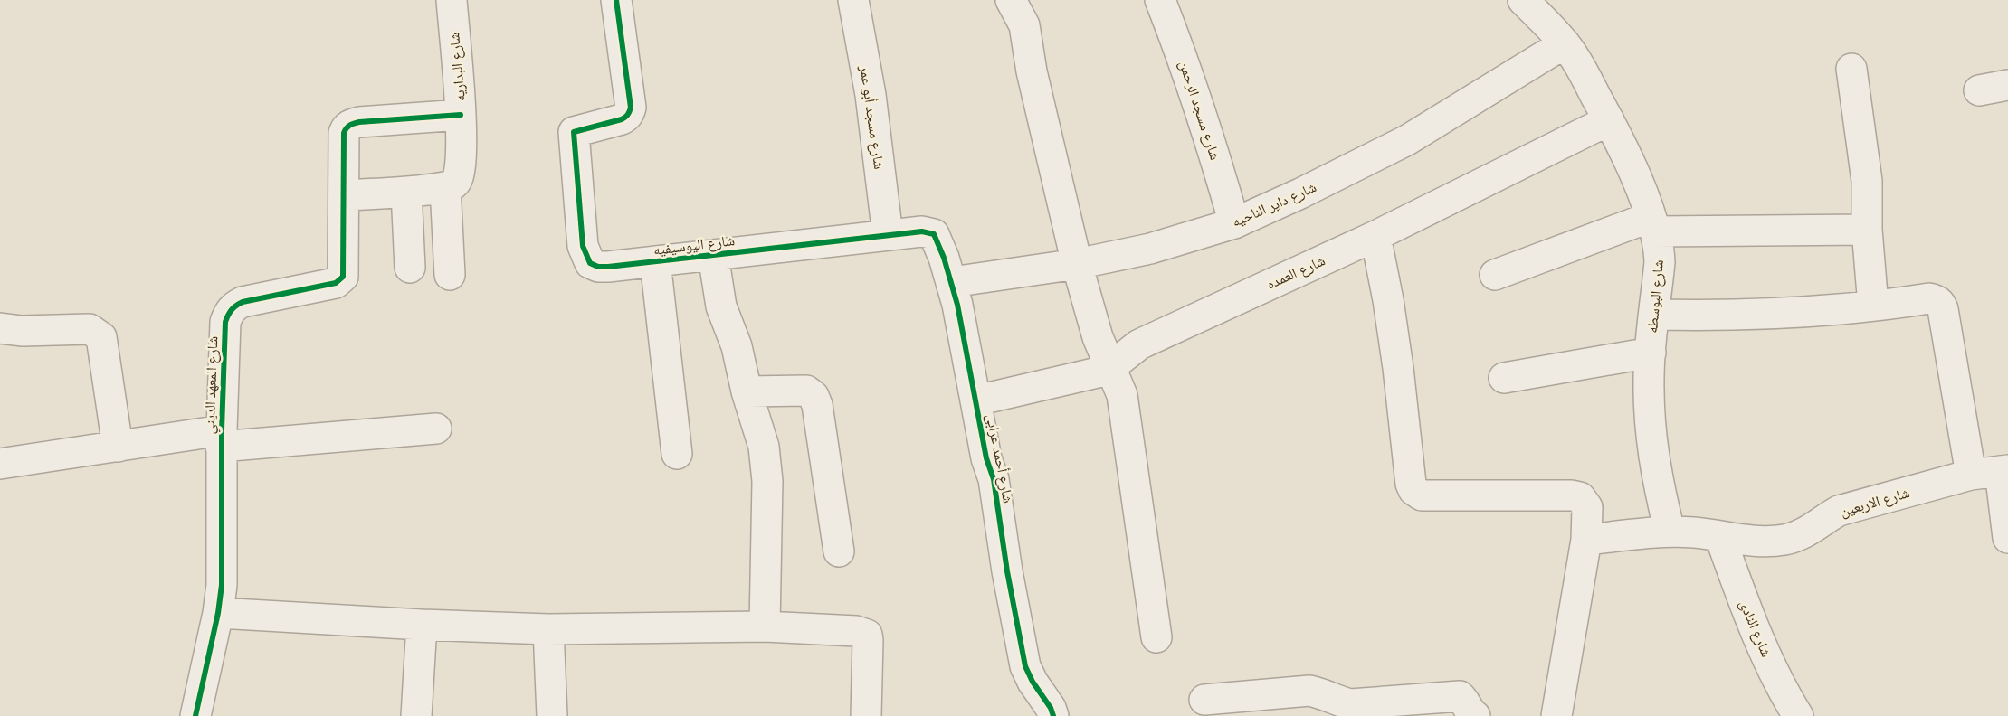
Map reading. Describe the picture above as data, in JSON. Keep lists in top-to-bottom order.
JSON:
{
  "streets": {
    "street": [
      "شارع البداريه",
      "شارع مسجد الرحمن",
      "شارع مسجد أبو عمر",
      "شارع داير الناحيه",
      "شارع اليوسيفيه",
      "شارع العمده",
      "شارع البوسطه",
      "شارع المعهد الديني",
      "شارع أحمد عرابى",
      "شارع الاربعين",
      "شارع النادى"
    ]
  },
  "crossings": [
    ["شارع البداريه", "شارع المعهد الديني"],
    ["شارع مسجد الرحمن", "شارع داير الناحيه"],
    ["شارع مسجد أبو عمر", "شارع اليوسيفيه"],
    ["شارع داير الناحيه", "شارع البوسطه"],
    ["شارع داير الناحيه", "شارع أحمد عرابى"],
    ["شارع اليوسيفيه", "شارع أحمد عرابى"],
    ["شارع العمده", "شارع البوسطه"],
    ["شارع العمده", "شارع أحمد عرابى"],
    ["شارع البوسطه", "شارع الاربعين"],
    ["شارع الاربعين", "شارع النادى"]
  ]
}
